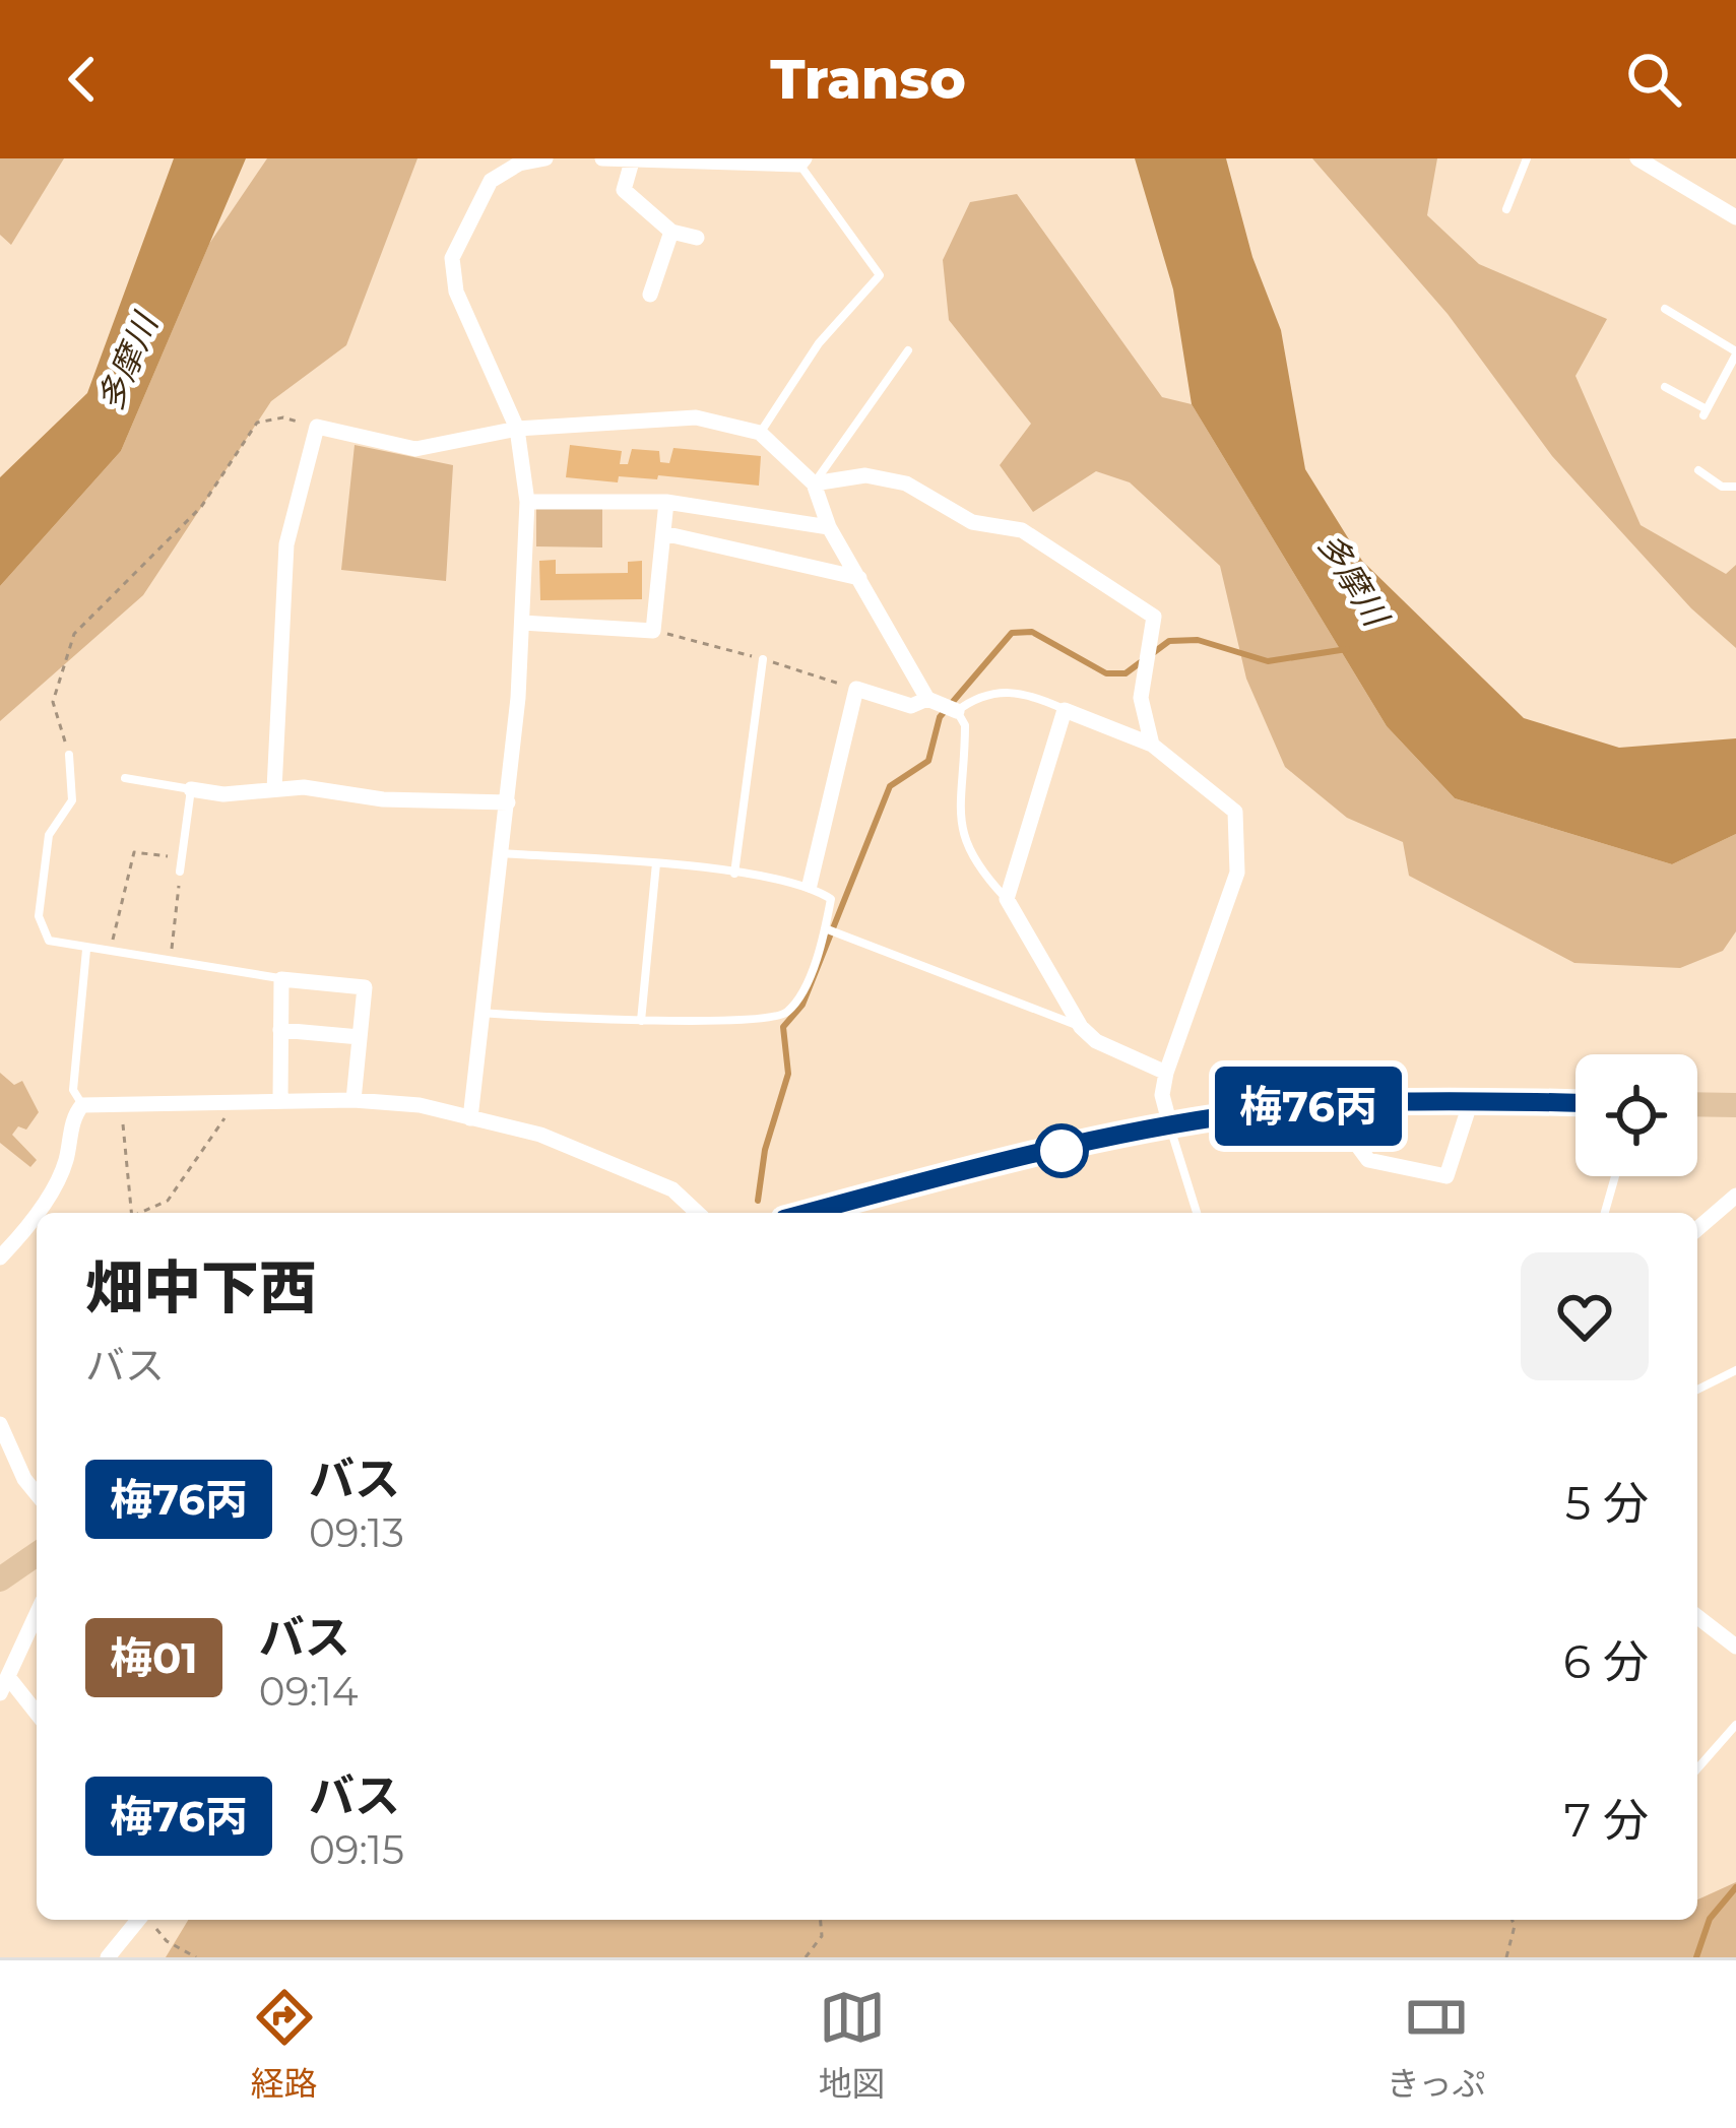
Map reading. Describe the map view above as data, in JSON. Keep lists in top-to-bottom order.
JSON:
{
  "water": ["多摩川"],
  "lines": ["bus line 梅76丙"],
  "page": {
    "header": "Transo",
    "on_map": "梅76丙",
    "heading": ["畑中下西", "バス"],
    "list": [
      {
        "mark": "梅76丙",
        "name": "バス",
        "note": "09:13",
        "value": "5 分"
      },
      {
        "mark": "梅01",
        "name": "バス",
        "note": "09:14",
        "value": "6 分"
      },
      {
        "mark": "梅76丙",
        "name": "バス",
        "note": "09:15",
        "value": "7 分"
      }
    ],
    "tabs": ["経路", "地図", "きっぷ"]
  }
}
